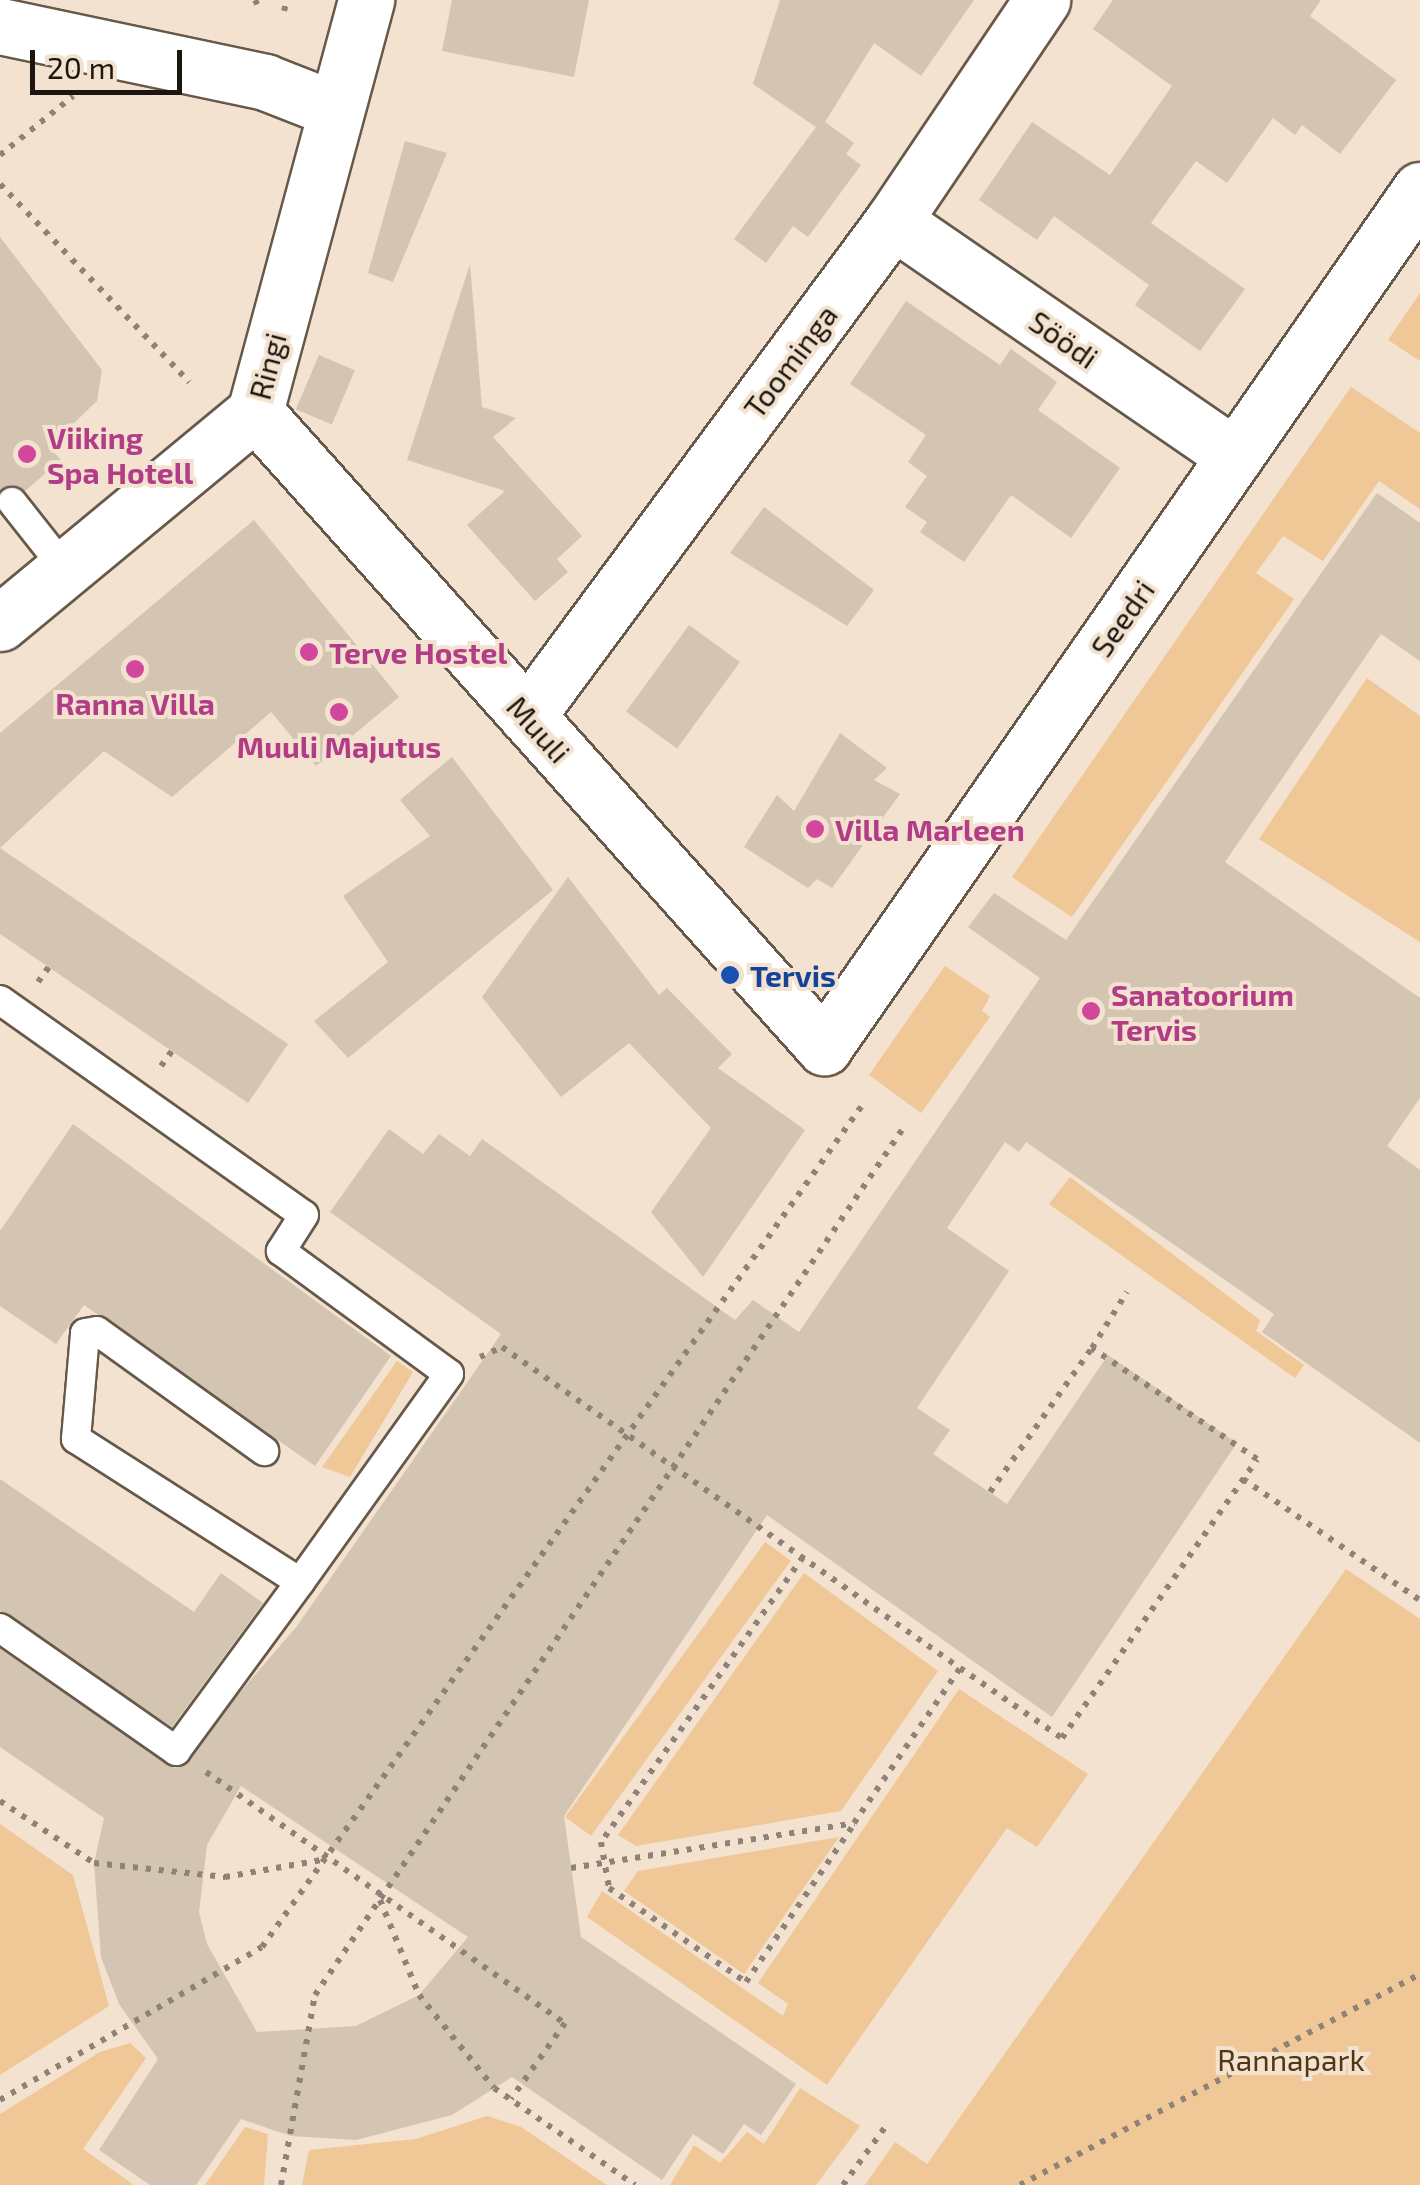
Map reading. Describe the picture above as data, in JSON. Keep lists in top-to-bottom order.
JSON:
{
  "streets": {
    "street": [
      "Söödi",
      "Toominga",
      "Ringi",
      "Seedri",
      "Muuli"
    ]
  },
  "crossings": [
    ["Söödi", "Toominga"],
    ["Söödi", "Seedri"],
    ["Toominga", "Muuli"],
    ["Ringi", "Muuli"],
    ["Seedri", "Muuli"]
  ],
  "parks": ["Rannapark"],
  "places": [
    "Viiking Spa Hotell",
    "Terve Hostel",
    "Ranna Villa",
    "Muuli Majutus",
    "Villa Marleen",
    "Tervis",
    "Sanatoorium Tervis"
  ],
  "scale_bar": "20 m"
}
